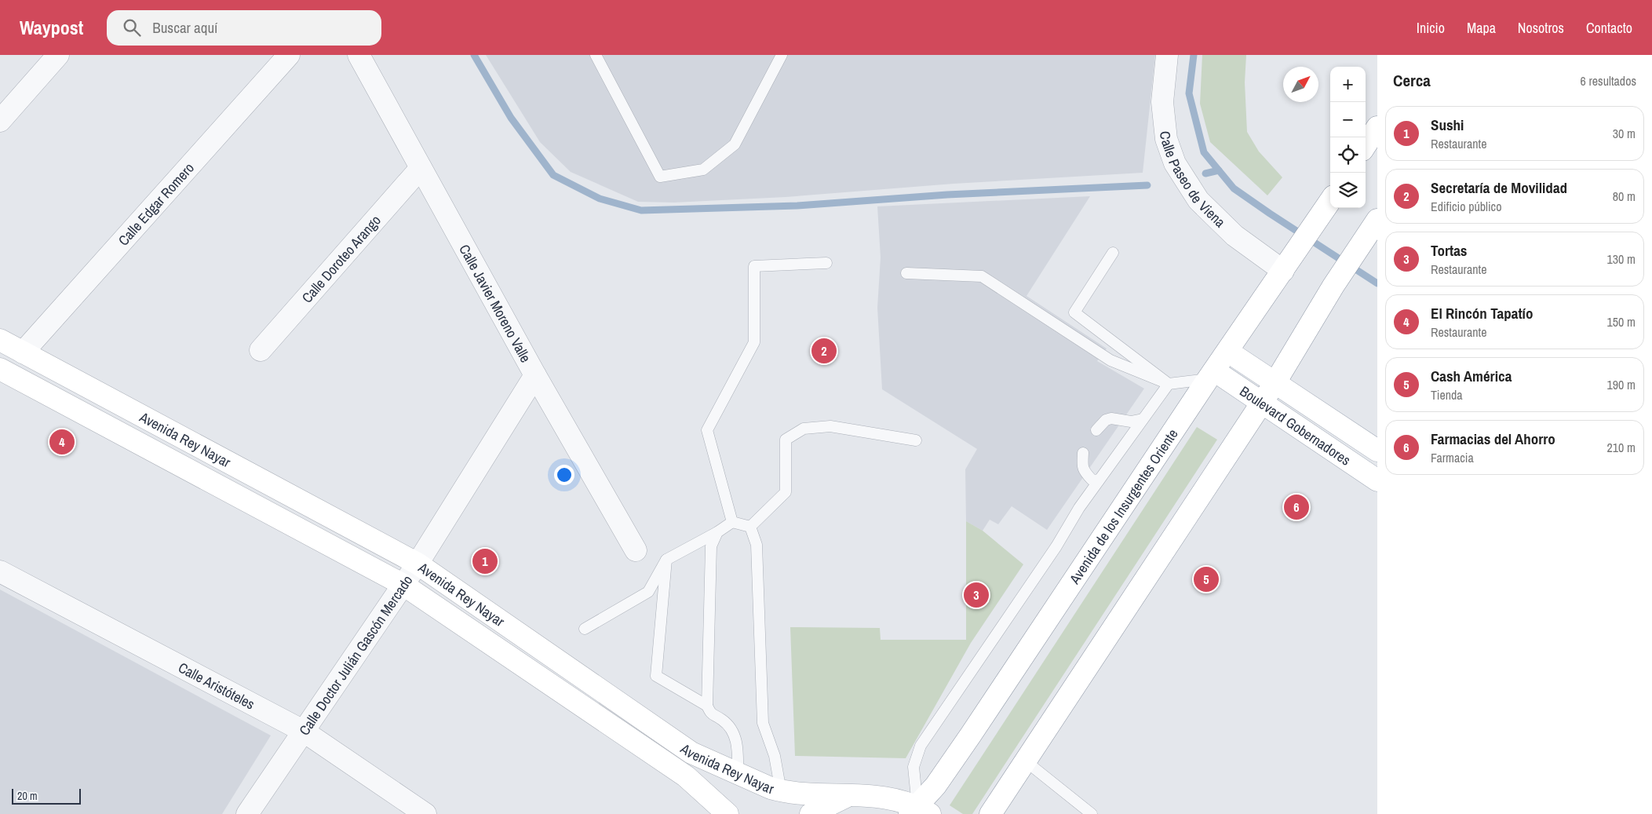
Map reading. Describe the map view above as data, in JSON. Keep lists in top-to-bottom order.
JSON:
{
  "streets": {
    "main road": ["Boulevard Gobernadores", "Avenida Rey Nayar", "Avenida de los Insurgentes Oriente"],
    "street": [
      "Calle Paseo de Viena",
      "Calle Edgar Romero",
      "Calle Doroteo Arango",
      "Calle Javier Moreno Valle",
      "Calle Doctor Julián Gascón Mercado",
      "Calle Aristóteles"
    ]
  },
  "crossings": [
    ["Calle Paseo de Viena", "Avenida de los Insurgentes Oriente"],
    ["Calle Edgar Romero", "Avenida Rey Nayar"],
    ["Calle Doroteo Arango", "Calle Javier Moreno Valle"],
    ["Calle Javier Moreno Valle", "Calle Doctor Julián Gascón Mercado"],
    ["Boulevard Gobernadores", "Avenida de los Insurgentes Oriente"],
    ["Avenida Rey Nayar", "Avenida de los Insurgentes Oriente"],
    ["Avenida Rey Nayar", "Calle Doctor Julián Gascón Mercado"],
    ["Calle Doctor Julián Gascón Mercado", "Calle Aristóteles"]
  ],
  "scale_bar": "20 m",
  "north": "top right",
  "page": {
    "header": "Waypost",
    "search": "Buscar aquí",
    "nav": [
      "Inicio",
      "Mapa",
      "Nosotros",
      "Contacto"
    ],
    "heading": ["Cerca", "6 resultados"],
    "map_buttons": ["+", "−"],
    "list": [
      {
        "mark": "1",
        "name": "Sushi",
        "note": "Restaurante",
        "value": "30 m"
      },
      {
        "mark": "2",
        "name": "Secretaría de Movilidad",
        "note": "Edificio público",
        "value": "80 m"
      },
      {
        "mark": "3",
        "name": "Tortas",
        "note": "Restaurante",
        "value": "130 m"
      },
      {
        "mark": "4",
        "name": "El Rincón Tapatío",
        "note": "Restaurante",
        "value": "150 m"
      },
      {
        "mark": "5",
        "name": "Cash América",
        "note": "Tienda",
        "value": "190 m"
      },
      {
        "mark": "6",
        "name": "Farmacias del Ahorro",
        "note": "Farmacia",
        "value": "210 m"
      }
    ],
    "pins": [
      "2",
      "4",
      "6",
      "1",
      "5",
      "3"
    ],
    "scale": "20 m"
  }
}
